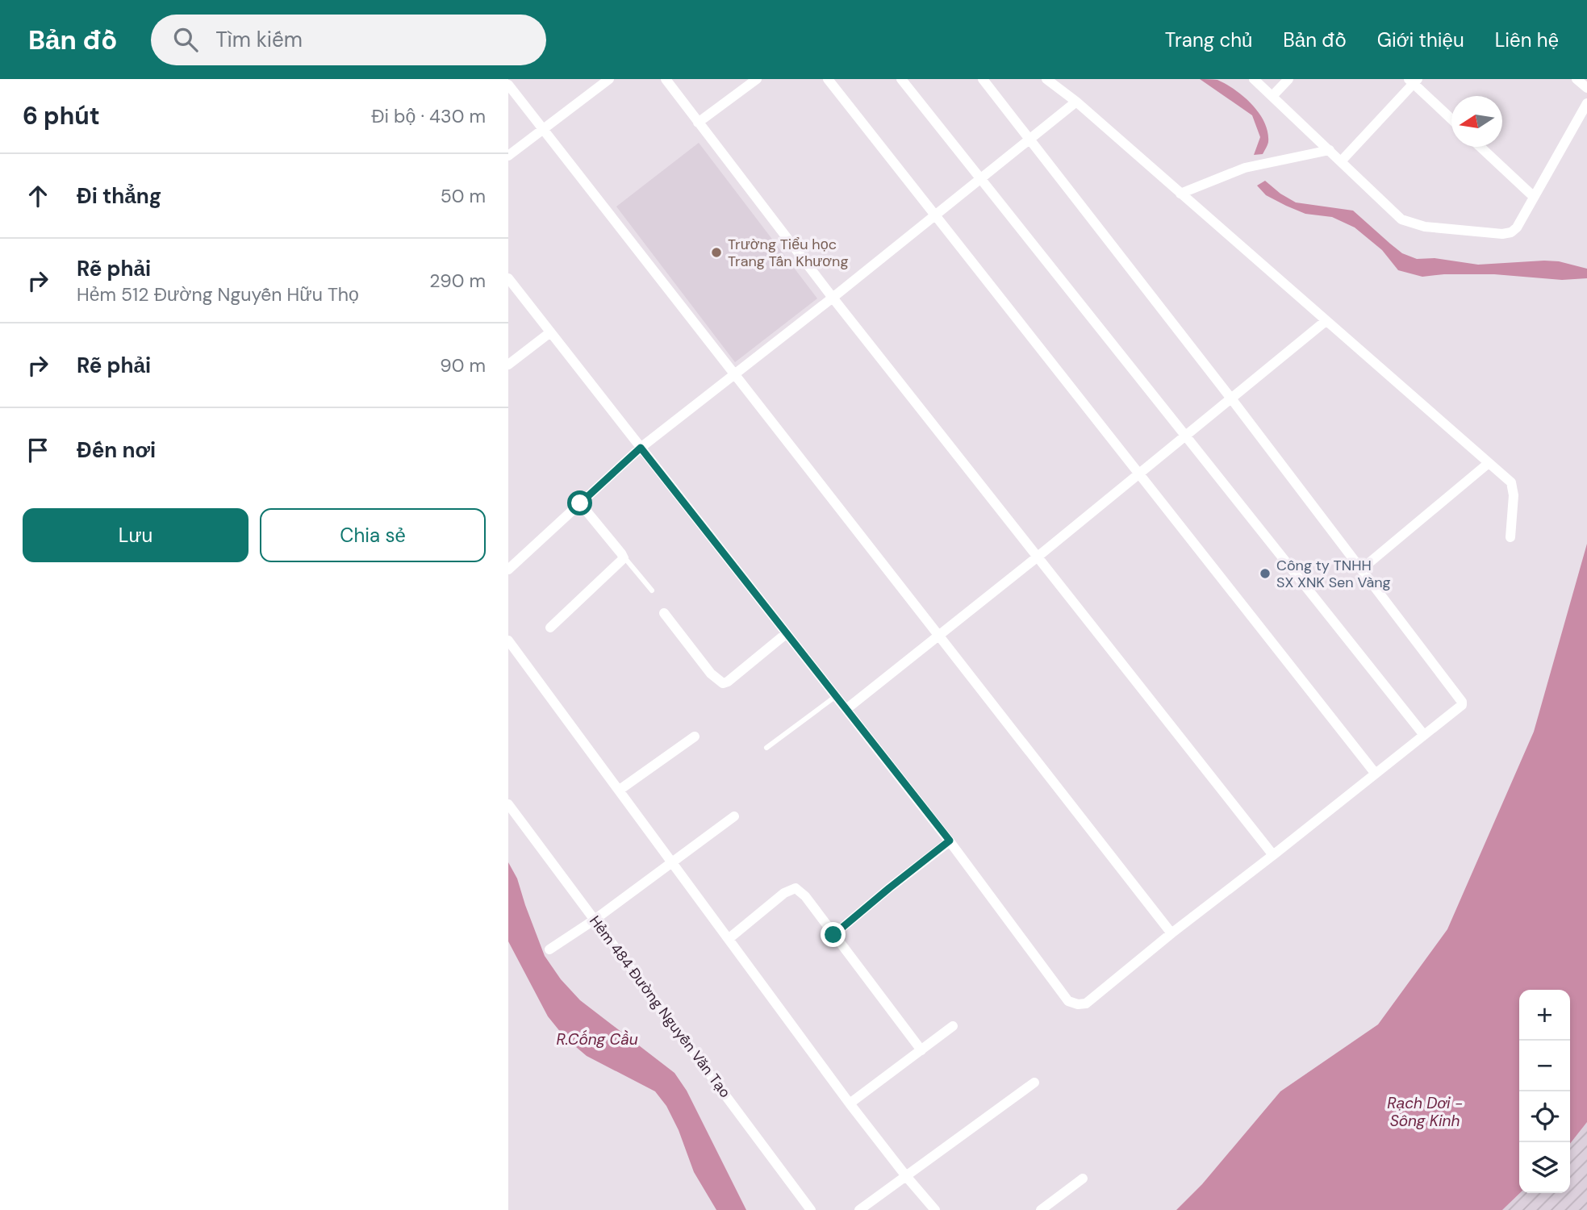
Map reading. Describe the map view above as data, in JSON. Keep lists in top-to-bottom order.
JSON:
{
  "streets": {
    "street": ["Hẻm 484 Đường Nguyễn Văn Tạo"]
  },
  "water": ["R.Cống Cầu", "Rạch Dơi - Sông Kinh"],
  "places": ["Trường Tiểu học Trang Tấn Khương", "Công ty TNHH SX XNK Sen Vàng"],
  "north": "left",
  "page": {
    "header": "Bản đồ",
    "search": "Tìm kiếm",
    "nav": [
      "Trang chủ",
      "Bản đồ",
      "Giới thiệu",
      "Liên hệ"
    ],
    "heading": ["6 phút", "Đi bộ · 430 m"],
    "list": [
      ["Đi thẳng", "50 m"],
      ["Rẽ phải", "Hẻm 512 Đường Nguyễn Hữu Thọ", "290 m"],
      ["Rẽ phải", "90 m"],
      "Đến nơi"
    ],
    "buttons": ["Lưu", "Chia sẻ"],
    "map_buttons": ["+", "−"]
  }
}
